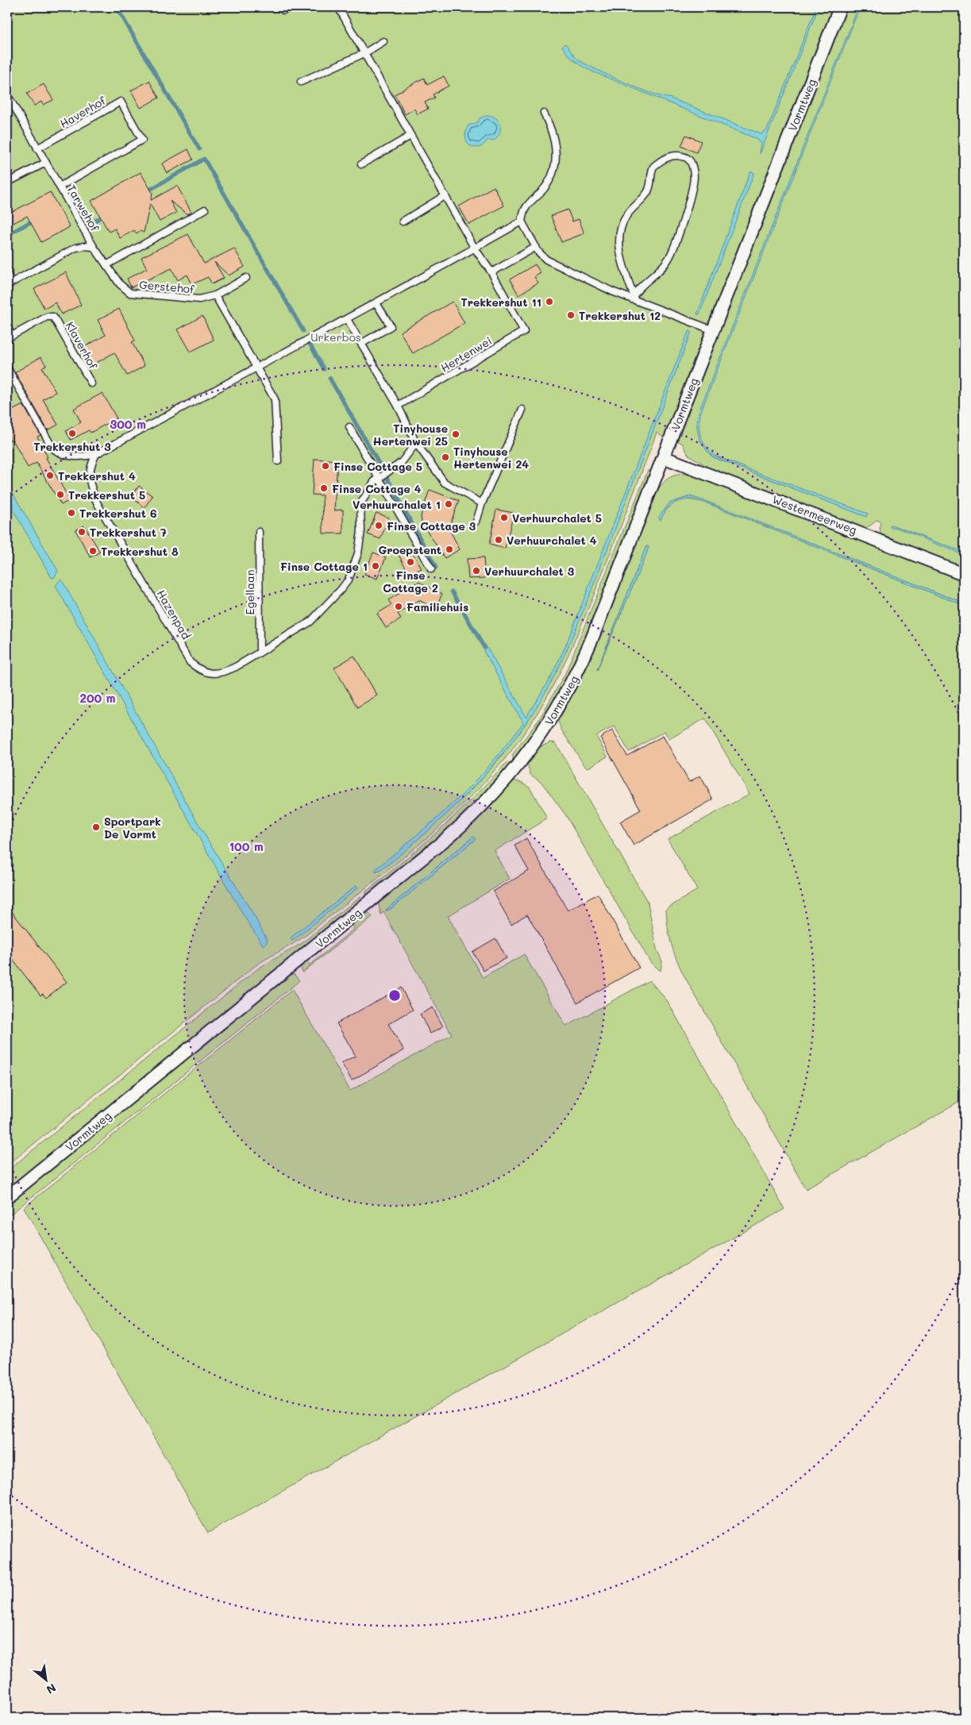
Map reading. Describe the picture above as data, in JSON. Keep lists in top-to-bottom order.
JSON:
{
  "streets": {
    "street": ["Vormtweg", "Westermeerweg"],
    "lane": [
      "Haverhof",
      "Tarwehof",
      "Gerstehof",
      "Klaverhof",
      "Hertenwei",
      "Egellaan",
      "Hazenpad"
    ]
  },
  "crossings": [
    ["Vormtweg", "Westermeerweg"],
    ["Haverhof", "Tarwehof"],
    ["Tarwehof", "Gerstehof"],
    ["Egellaan", "Hazenpad"]
  ],
  "parks": ["Urkerbos"],
  "places": [
    "Trekkershut 11",
    "Trekkershut 12",
    "Trekkershut 3",
    "Tinyhouse Hertenwei 25",
    "Tinyhouse Hertenwei 24",
    "Finse Cottage 5",
    "Trekkershut 4",
    "Finse Cottage 4",
    "Trekkershut 5",
    "Verhuurchalet 1",
    "Trekkershut 6",
    "Verhuurchalet 5",
    "Finse Cottage 3",
    "Trekkershut 7",
    "Verhuurchalet 4",
    "Groepstent",
    "Trekkershut 8",
    "Finse Cottage 2",
    "Finse Cottage 1",
    "Verhuurchalet 3",
    "Familiehuis",
    "Sportpark De Vormt"
  ],
  "north": "bottom right",
  "rings": ["300 m", "200 m", "100 m"]
}
